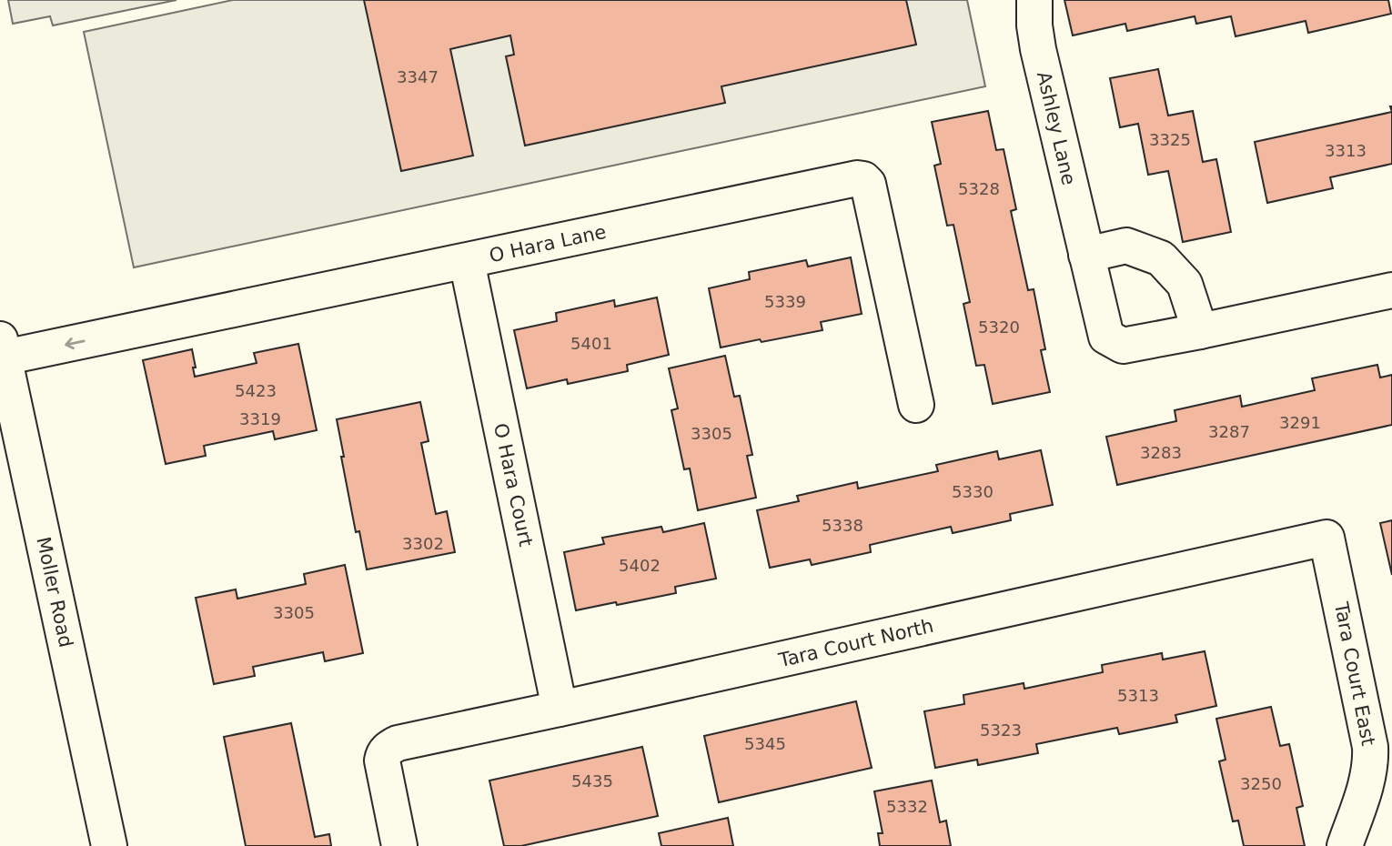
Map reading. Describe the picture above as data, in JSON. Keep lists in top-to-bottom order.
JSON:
{
  "streets": {
    "street": [
      "Ashley Lane",
      "O Hara Lane",
      "O Hara Court",
      "Moller Road",
      "Tara Court North",
      "Tara Court East"
    ]
  },
  "crossings": [
    ["O Hara Lane", "O Hara Court"],
    ["O Hara Lane", "Moller Road"],
    ["O Hara Court", "Tara Court North"],
    ["Tara Court North", "Tara Court East"]
  ],
  "one_way": ["O Hara Lane"],
  "house_numbers": [
    "3347",
    "3325",
    "3313",
    "5328",
    "5339",
    "5320",
    "5401",
    "5423",
    "3319",
    "3291",
    "3287",
    "3305",
    "3283",
    "5330",
    "5338",
    "3302",
    "5402",
    "3305",
    "5313",
    "5323",
    "5345",
    "5435",
    "3250",
    "5332"
  ]
}
